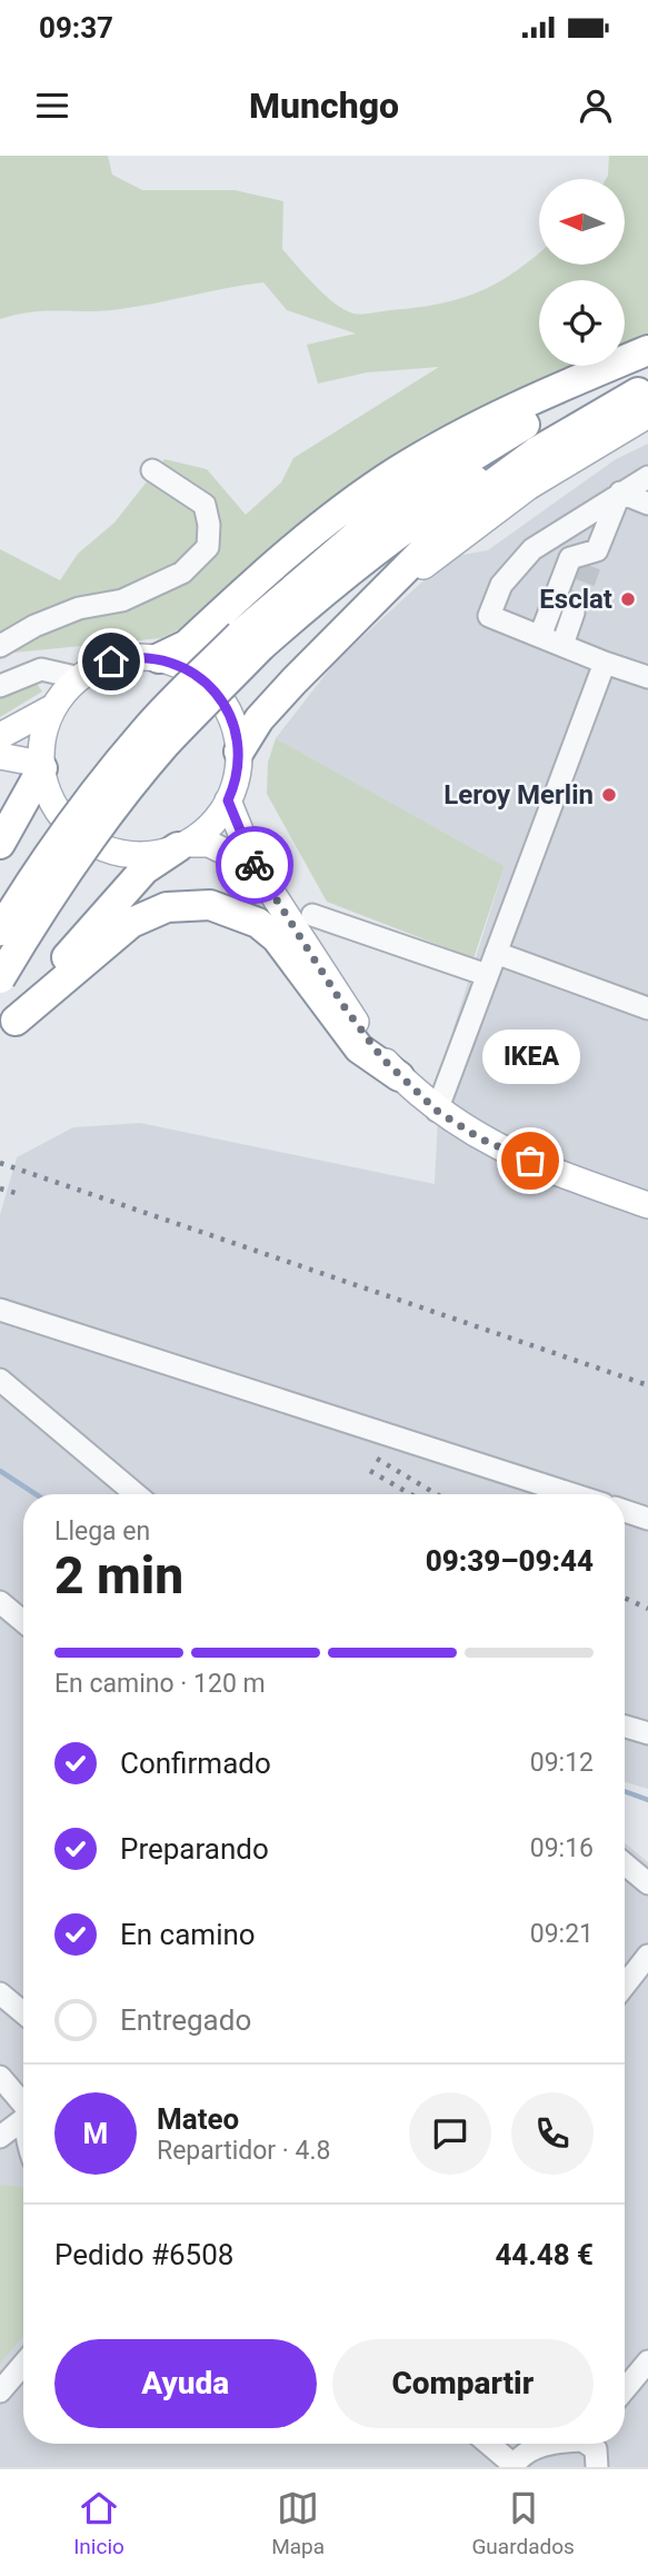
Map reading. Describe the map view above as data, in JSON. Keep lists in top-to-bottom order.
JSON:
{
  "places": ["Esclat", "Leroy Merlin", "IKEA"],
  "north": "left",
  "page": {
    "status": "09:37",
    "header": "Munchgo",
    "bubble": "IKEA",
    "heading": ["2 min", "Llega en", "09:39–09:44"],
    "panel": [
      "Mateo",
      "Repartidor · 4.8",
      "Pedido #6508",
      "44.48 €"
    ],
    "bar": "En camino · 120 m",
    "list": [
      ["Confirmado", "09:12"],
      ["Preparando", "09:16"],
      ["En camino", "09:21"],
      "Entregado"
    ],
    "round": "M",
    "buttons": ["Ayuda", "Compartir"],
    "tabs": ["Inicio", "Mapa", "Guardados"]
  }
}
